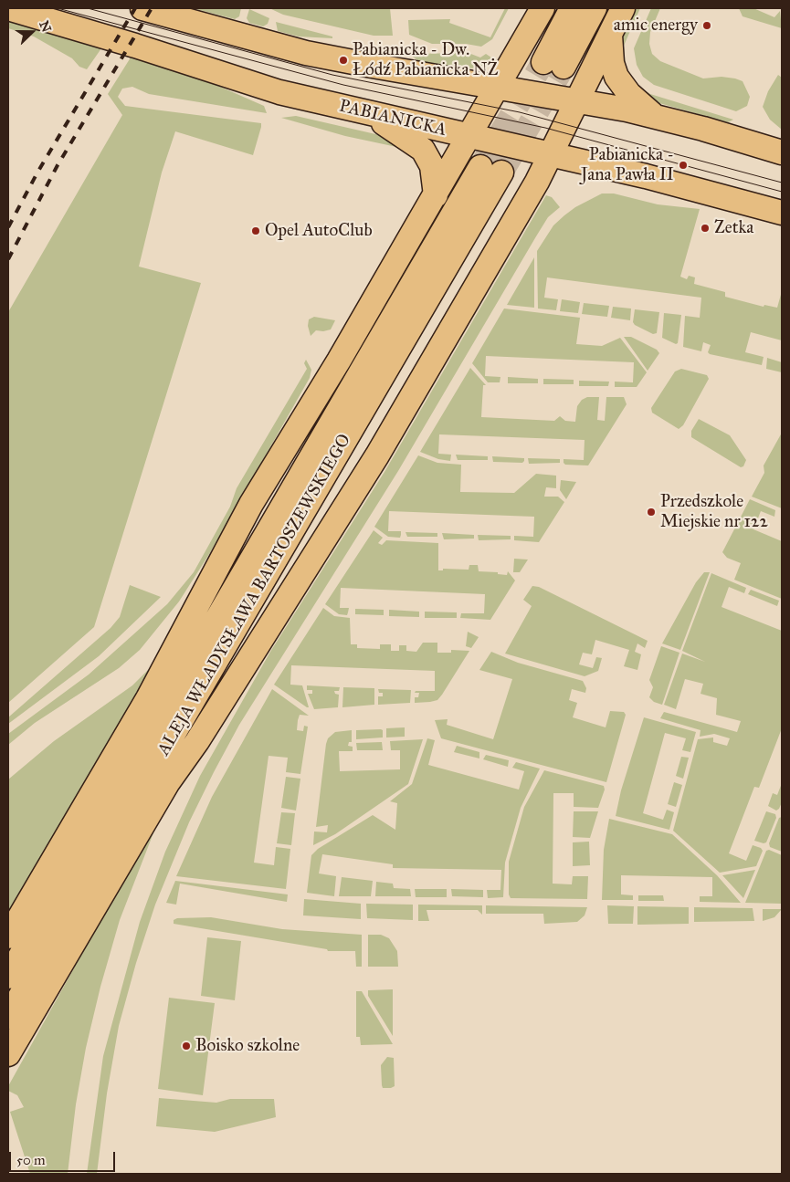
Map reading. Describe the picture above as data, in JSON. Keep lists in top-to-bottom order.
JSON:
{
  "streets": {
    "main road": ["PABIANICKA", "ALEJA WŁADYSŁAWA BARTOSZEWSKIEGO"]
  },
  "places": [
    "amic energy",
    "Pabianicka - Dw. Łódź Pabianicka NŻ",
    "Pabianicka - Jana Pawła II",
    "Zetka",
    "Opel AutoClub",
    "Przedszkole Miejskie nr 122",
    "Boisko szkolne"
  ],
  "scale_bar": "50 m",
  "north": "right"
}
